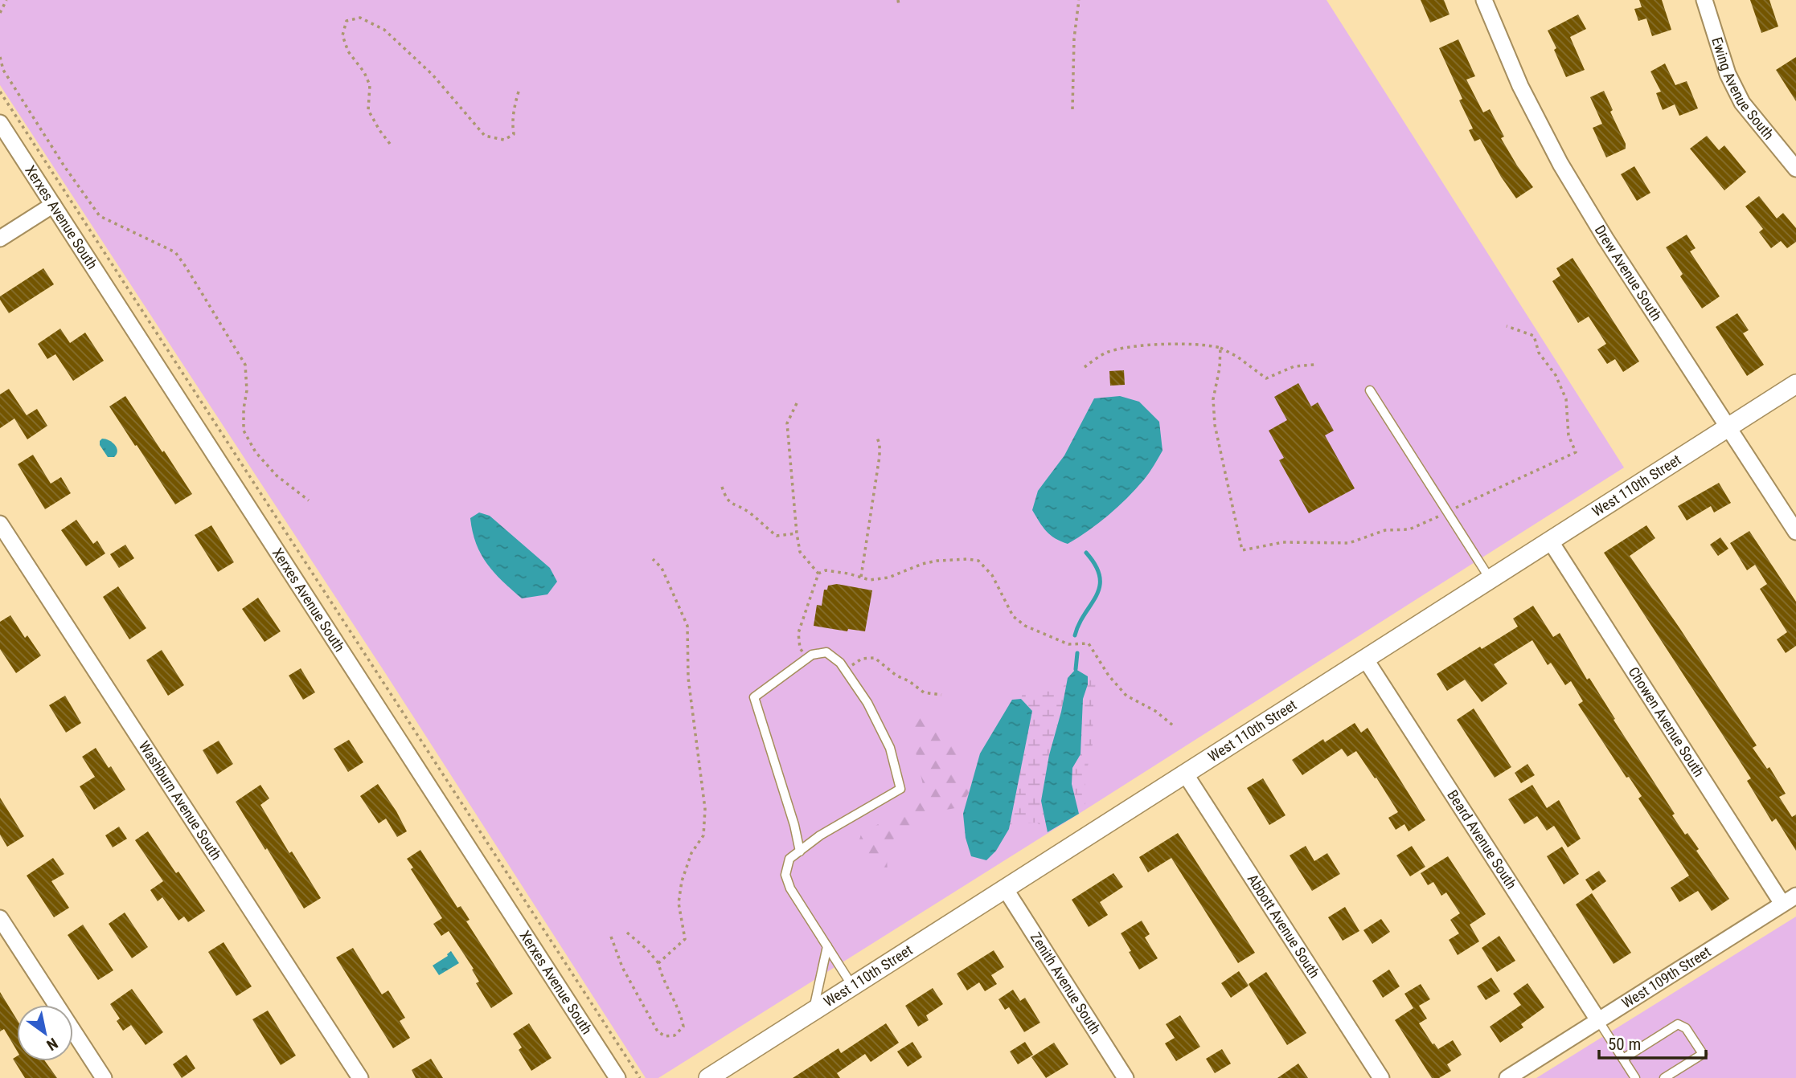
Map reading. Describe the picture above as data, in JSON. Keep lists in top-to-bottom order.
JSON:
{
  "streets": {
    "street": [
      "Ewing Avenue South",
      "Xerxes Avenue South",
      "Drew Avenue South",
      "West 110th Street",
      "Chowen Avenue South",
      "Washburn Avenue South",
      "Beard Avenue South",
      "Abbott Avenue South",
      "West 109th Street",
      "Zenith Avenue South"
    ]
  },
  "crossings": [
    ["Drew Avenue South", "West 110th Street"],
    ["West 110th Street", "Chowen Avenue South"],
    ["West 110th Street", "Beard Avenue South"],
    ["West 110th Street", "Abbott Avenue South"],
    ["West 110th Street", "Zenith Avenue South"],
    ["Chowen Avenue South", "West 109th Street"],
    ["Beard Avenue South", "West 109th Street"]
  ],
  "scale_bar": "50 m",
  "north": "bottom right"
}
